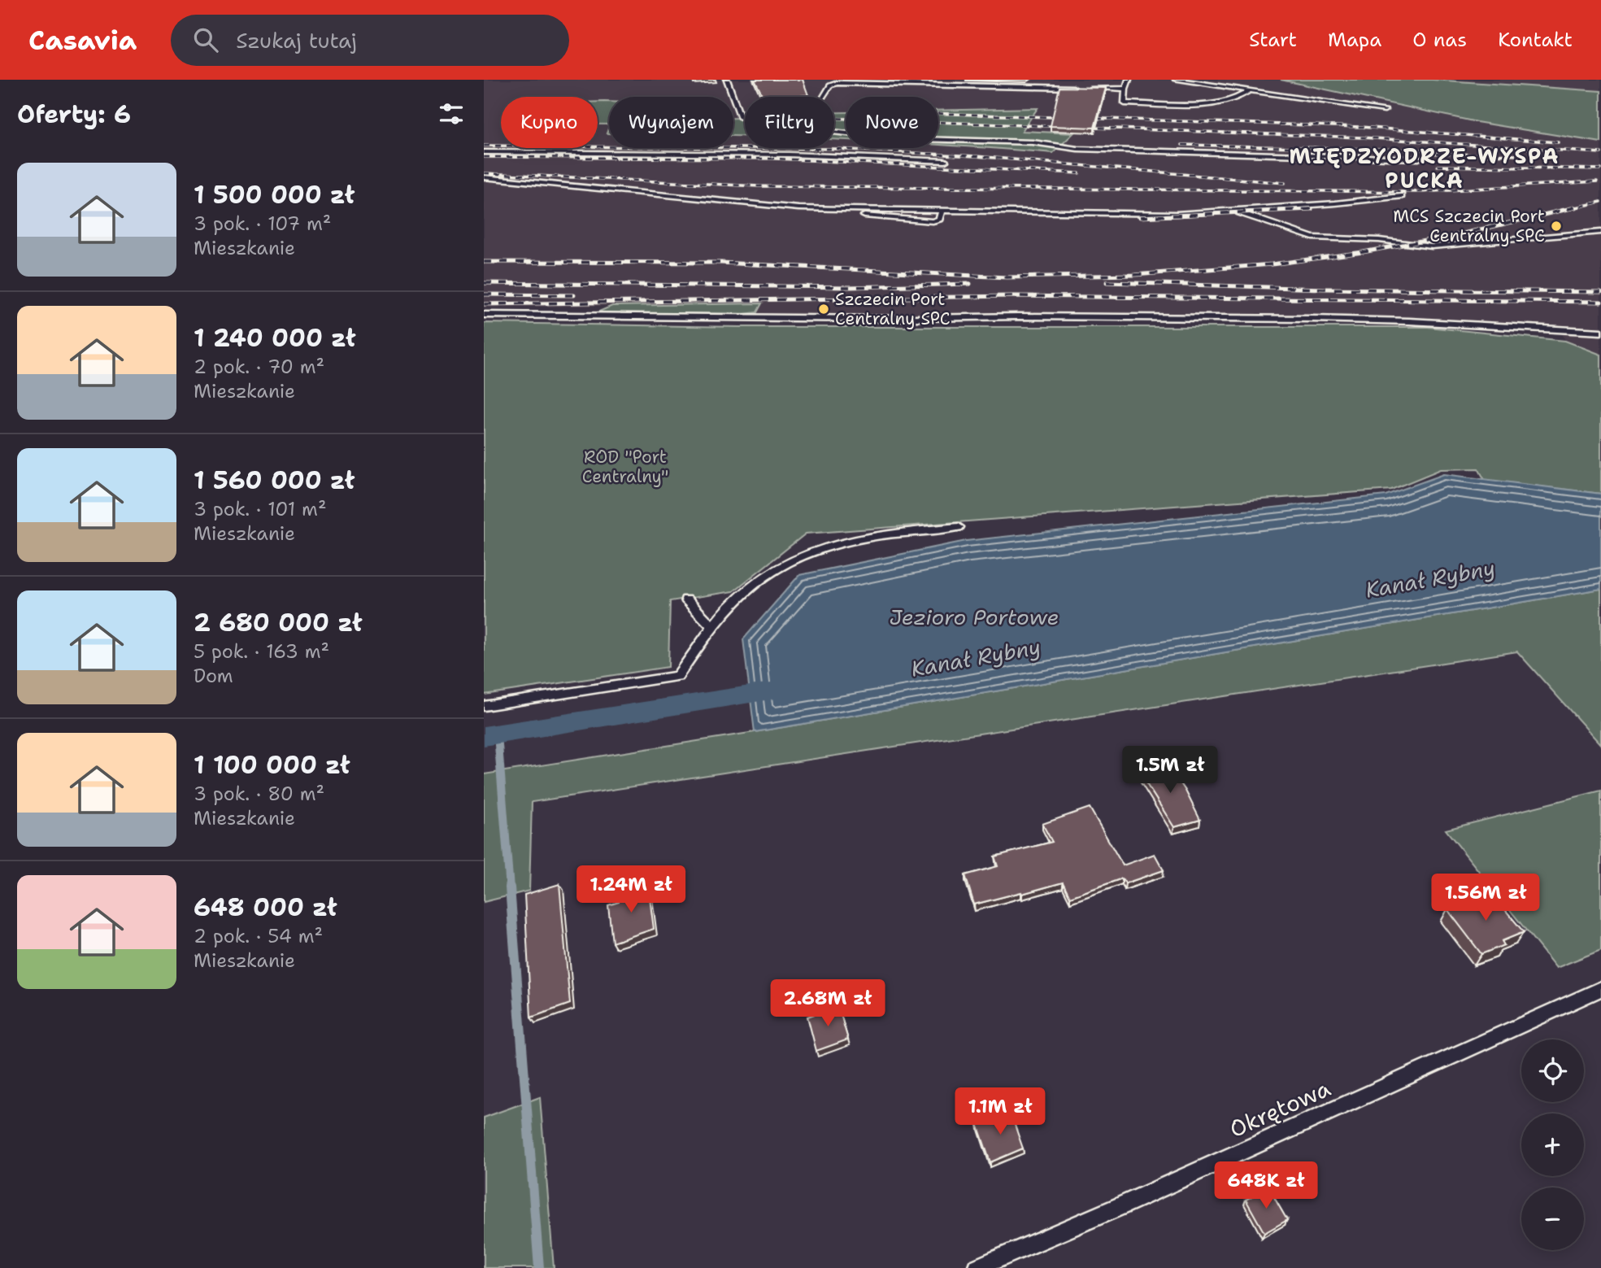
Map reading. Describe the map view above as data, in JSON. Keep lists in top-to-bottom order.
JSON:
{
  "streets": {
    "lane": ["Okrętowa"]
  },
  "districts": ["MIĘDZYODRZE-WYSPA PUCKA"],
  "water": ["Kanał Rybny", "Jezioro Portowe"],
  "parks": ["ROD \"Port Centralny\""],
  "places": ["MCS Szczecin Port Centralny SPC", "Szczecin Port Centralny SPC"],
  "page": {
    "header": "Casavia",
    "search": "Szukaj tutaj",
    "nav": [
      "Start",
      "Mapa",
      "O nas",
      "Kontakt"
    ],
    "heading": "Oferty: 6",
    "chip": [
      "Kupno",
      "Wynajem",
      "Filtry",
      "Nowe"
    ],
    "list": [
      {
        "name": "1 500 000 zł",
        "note": "3 pok. · 107 m² · Mieszkanie"
      },
      {
        "name": "1 240 000 zł",
        "note": "2 pok. · 70 m² · Mieszkanie"
      },
      {
        "name": "1 560 000 zł",
        "note": "3 pok. · 101 m² · Mieszkanie"
      },
      {
        "name": "2 680 000 zł",
        "note": "5 pok. · 163 m² · Dom"
      },
      {
        "name": "1 100 000 zł",
        "note": "3 pok. · 80 m² · Mieszkanie"
      },
      {
        "name": "648 000 zł",
        "note": "2 pok. · 54 m² · Mieszkanie"
      }
    ],
    "price": [
      "1.5M zł",
      "1.24M zł",
      "1.56M zł",
      "2.68M zł",
      "1.1M zł",
      "648K zł"
    ],
    "map_buttons": ["+", "−"]
  }
}
